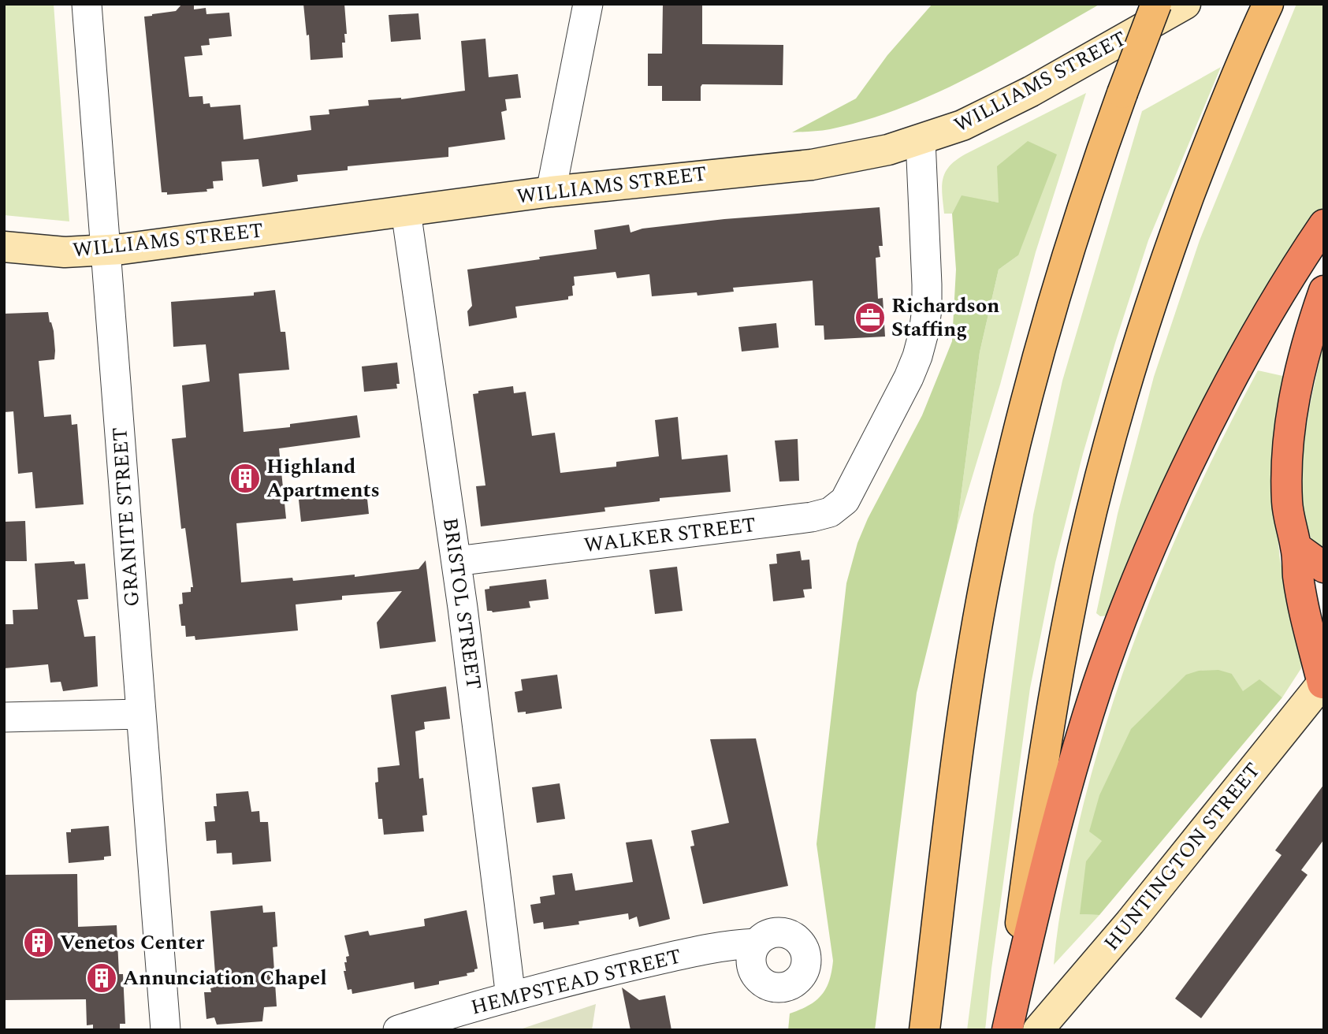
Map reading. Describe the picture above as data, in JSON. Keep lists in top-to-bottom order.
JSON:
{
  "streets": {
    "street": [
      "WILLIAMS STREET",
      "GRANITE STREET",
      "WALKER STREET",
      "BRISTOL STREET",
      "HUNTINGTON STREET",
      "HEMPSTEAD STREET"
    ]
  },
  "crossings": [
    ["WILLIAMS STREET", "GRANITE STREET"],
    ["WILLIAMS STREET", "WALKER STREET"],
    ["WILLIAMS STREET", "BRISTOL STREET"],
    ["WALKER STREET", "BRISTOL STREET"],
    ["BRISTOL STREET", "HEMPSTEAD STREET"]
  ],
  "places": {
    "office": ["Richardson Staffing"],
    "building": ["Highland Apartments", "Venetos Center", "Annunciation Chapel"]
  }
}
